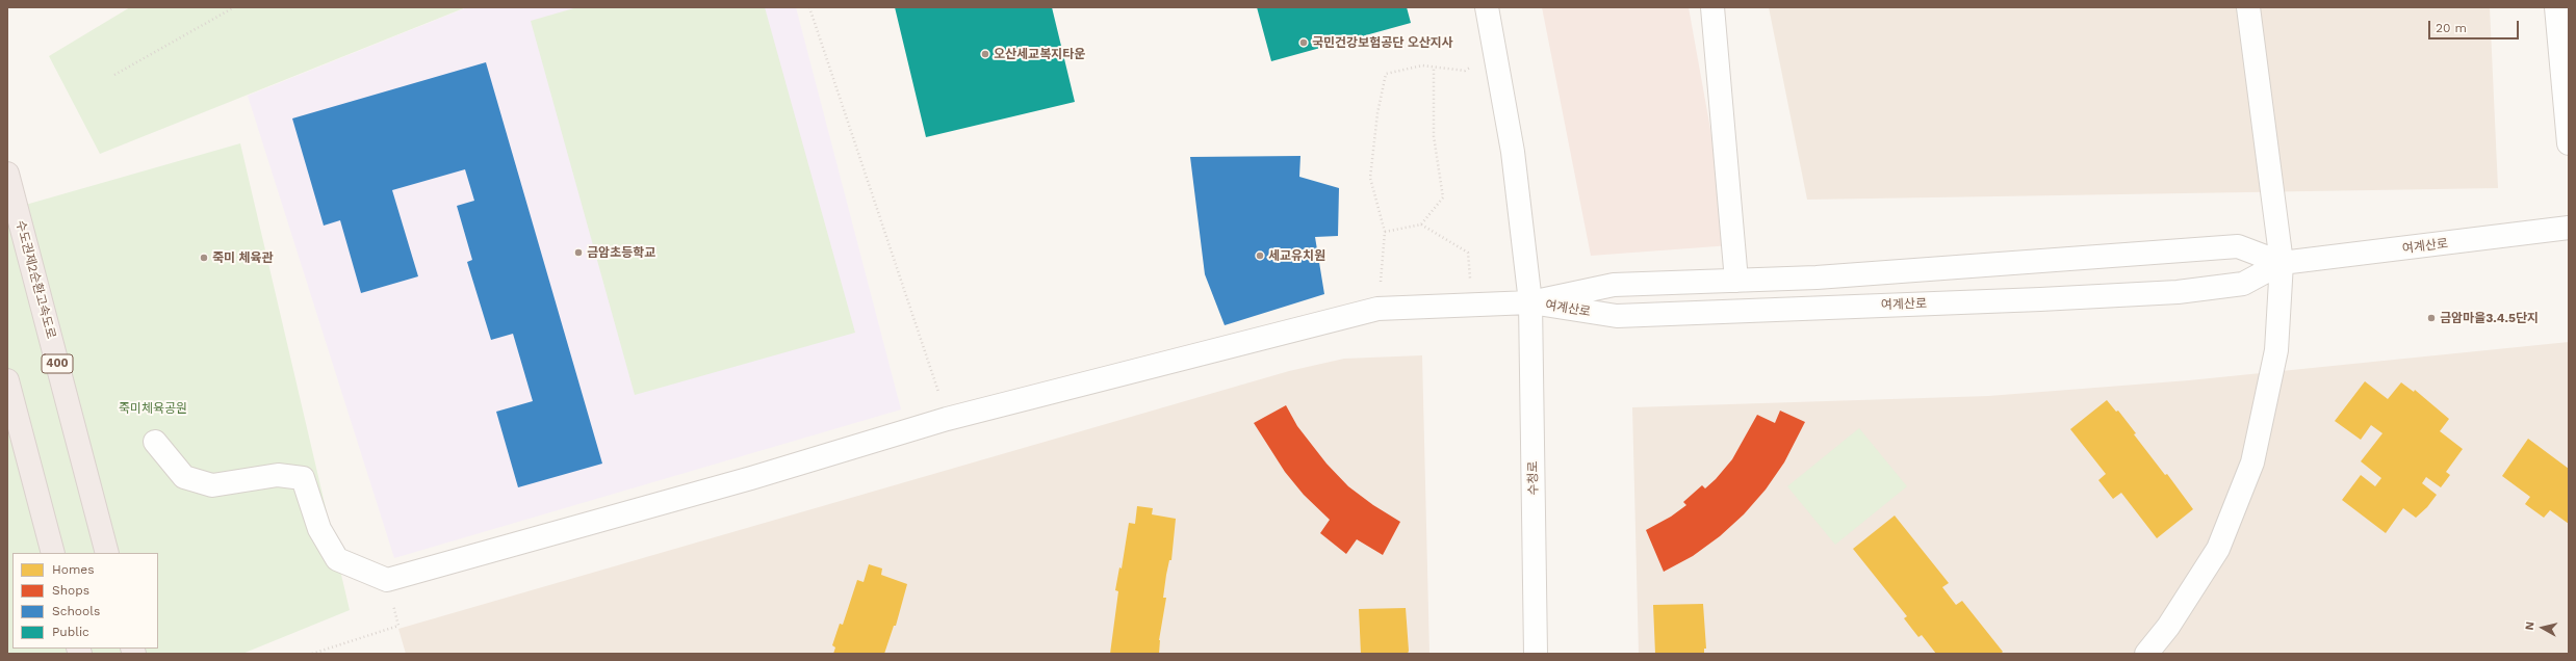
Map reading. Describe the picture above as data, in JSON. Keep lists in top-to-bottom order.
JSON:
{
  "streets": {
    "highway": ["수도권제2순환고속도로", "400"],
    "street": ["여계산로", "수청로"]
  },
  "crossings": [
    ["여계산로", "수청로"]
  ],
  "parks": ["죽미체육공원"],
  "places": [
    "국민건강보험공단 오산지사",
    "오산세교복지타운",
    "금암초등학교",
    "세교유치원",
    "죽미 체육관",
    "금암마을3.4.5단지"
  ],
  "legend": [
    "Homes",
    "Shops",
    "Schools",
    "Public"
  ],
  "scale_bar": "20 m",
  "north": "left"
}
